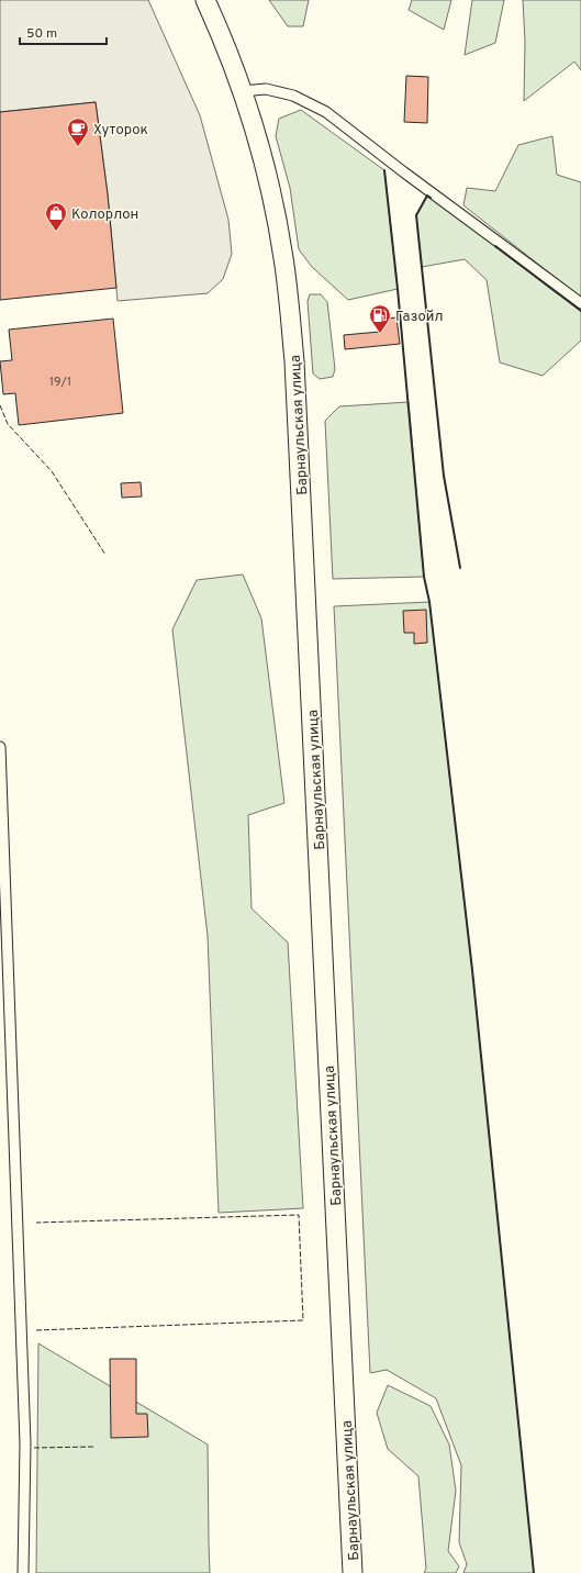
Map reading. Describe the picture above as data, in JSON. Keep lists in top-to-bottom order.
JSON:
{
  "streets": {
    "highway": ["Барнаульская улица"]
  },
  "places": {
    "cafe": ["Хуторок"],
    "shop": ["Колорлон"],
    "fuel station": ["Газойл"]
  },
  "house_numbers": ["19/1"],
  "scale_bar": "50 m"
}
